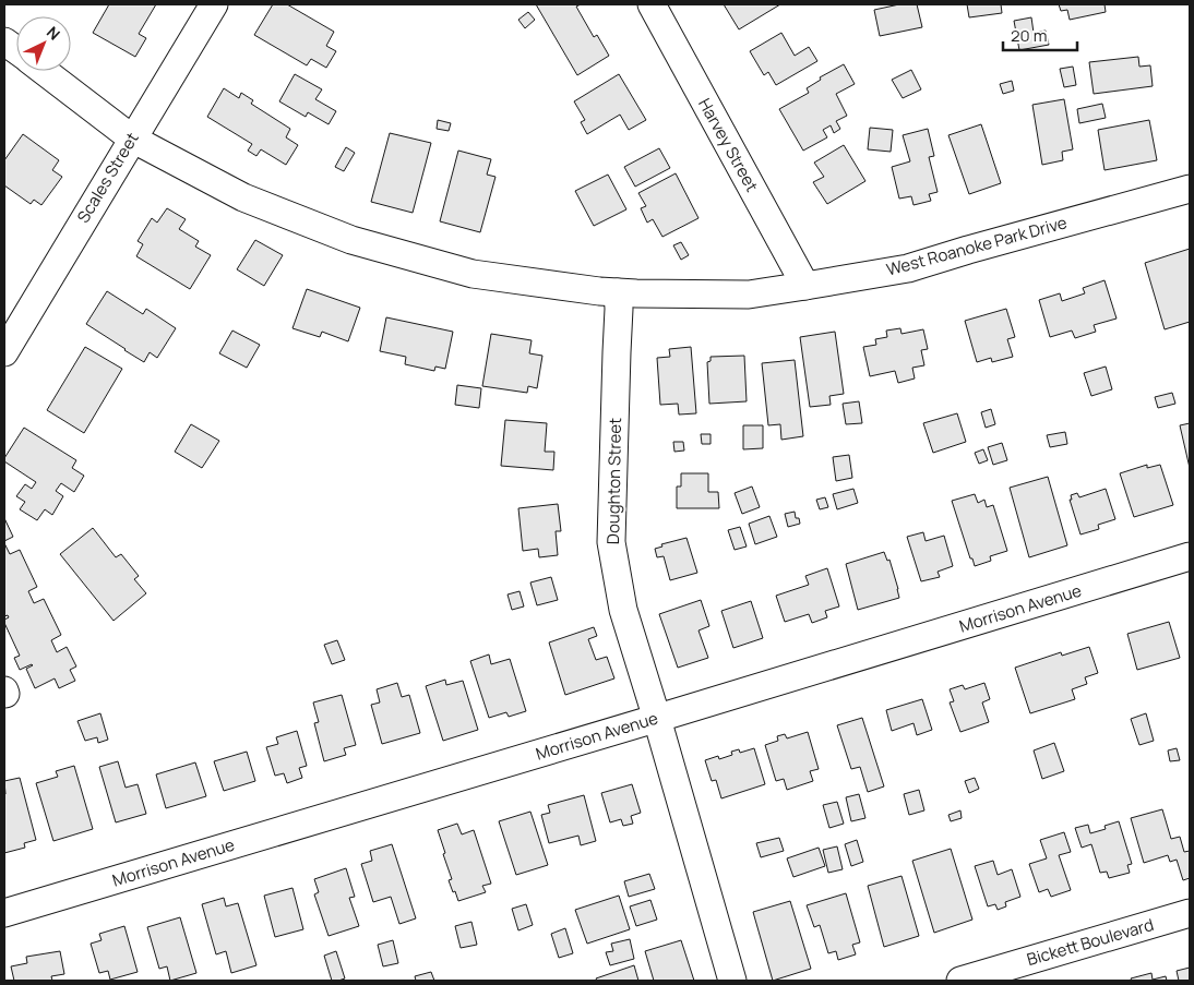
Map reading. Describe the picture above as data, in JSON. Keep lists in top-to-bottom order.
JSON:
{
  "streets": {
    "street": [
      "Harvey Street",
      "Scales Street",
      "West Roanoke Park Drive",
      "Doughton Street",
      "Morrison Avenue",
      "Bickett Boulevard"
    ]
  },
  "crossings": [
    ["Harvey Street", "West Roanoke Park Drive"],
    ["Scales Street", "West Roanoke Park Drive"],
    ["West Roanoke Park Drive", "Doughton Street"],
    ["Doughton Street", "Morrison Avenue"]
  ],
  "scale_bar": "20 m",
  "north": "top right"
}
